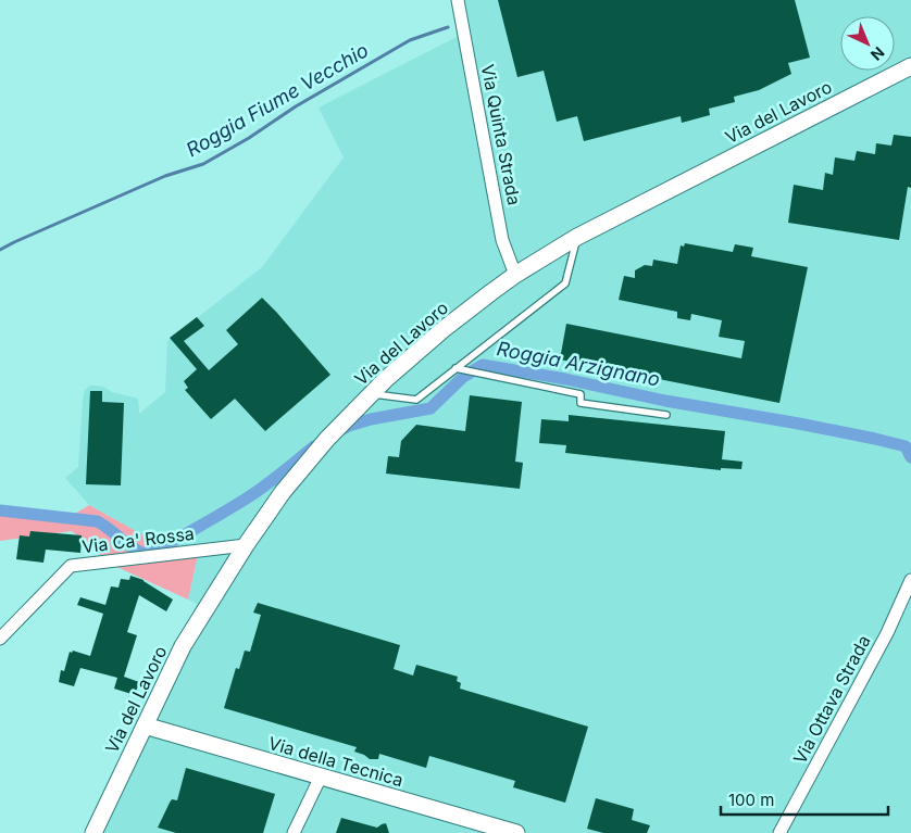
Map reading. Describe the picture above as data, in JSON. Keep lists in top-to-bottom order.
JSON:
{
  "streets": {
    "street": [
      "Via del Lavoro",
      "Via Quinta Strada",
      "Via Ca' Rossa",
      "Via Ottava Strada",
      "Via della Tecnica"
    ]
  },
  "crossings": [
    ["Via del Lavoro", "Via Quinta Strada"],
    ["Via del Lavoro", "Via Ca' Rossa"],
    ["Via del Lavoro", "Via della Tecnica"]
  ],
  "water": ["Roggia Fiume Vecchio", "Roggia Arzignano"],
  "scale_bar": "100 m",
  "north": "bottom right"
}
